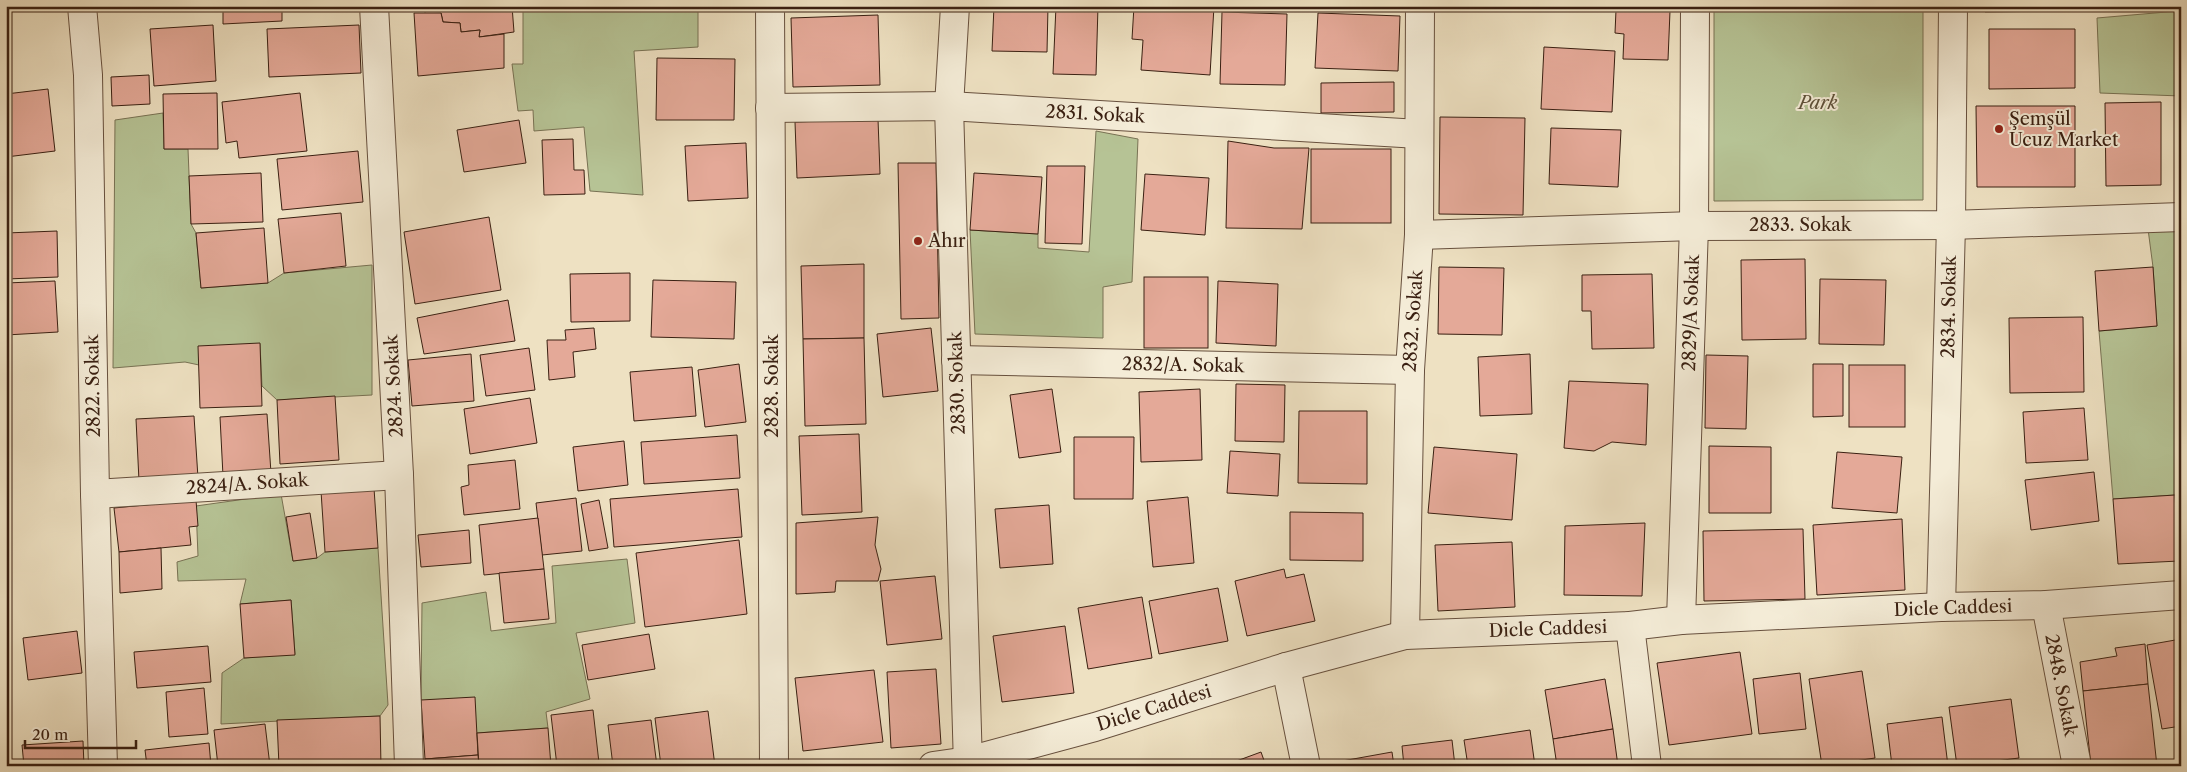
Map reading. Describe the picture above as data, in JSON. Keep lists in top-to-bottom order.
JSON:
{
  "streets": {
    "street": [
      "2831. Sokak",
      "2833. Sokak",
      "2834. Sokak",
      "2829/A Sokak",
      "2832. Sokak",
      "2832/A. Sokak",
      "2830. Sokak",
      "2822. Sokak",
      "2824. Sokak",
      "2828. Sokak",
      "2824/A. Sokak",
      "Dicle Caddesi",
      "2848. Sokak"
    ]
  },
  "crossings": [
    ["2831. Sokak", "2832. Sokak"],
    ["2831. Sokak", "2830. Sokak"],
    ["2831. Sokak", "2828. Sokak"],
    ["2833. Sokak", "2834. Sokak"],
    ["2833. Sokak", "2829/A Sokak"],
    ["2833. Sokak", "2832. Sokak"],
    ["2834. Sokak", "Dicle Caddesi"],
    ["2829/A Sokak", "Dicle Caddesi"],
    ["2832. Sokak", "2832/A. Sokak"],
    ["2832. Sokak", "Dicle Caddesi"],
    ["2832/A. Sokak", "2830. Sokak"],
    ["2830. Sokak", "Dicle Caddesi"],
    ["2822. Sokak", "2824/A. Sokak"],
    ["2824. Sokak", "2824/A. Sokak"],
    ["Dicle Caddesi", "2848. Sokak"]
  ],
  "parks": ["Park"],
  "places": ["Şemşül Ucuz Market", "Ahır"],
  "scale_bar": "20 m"
}
